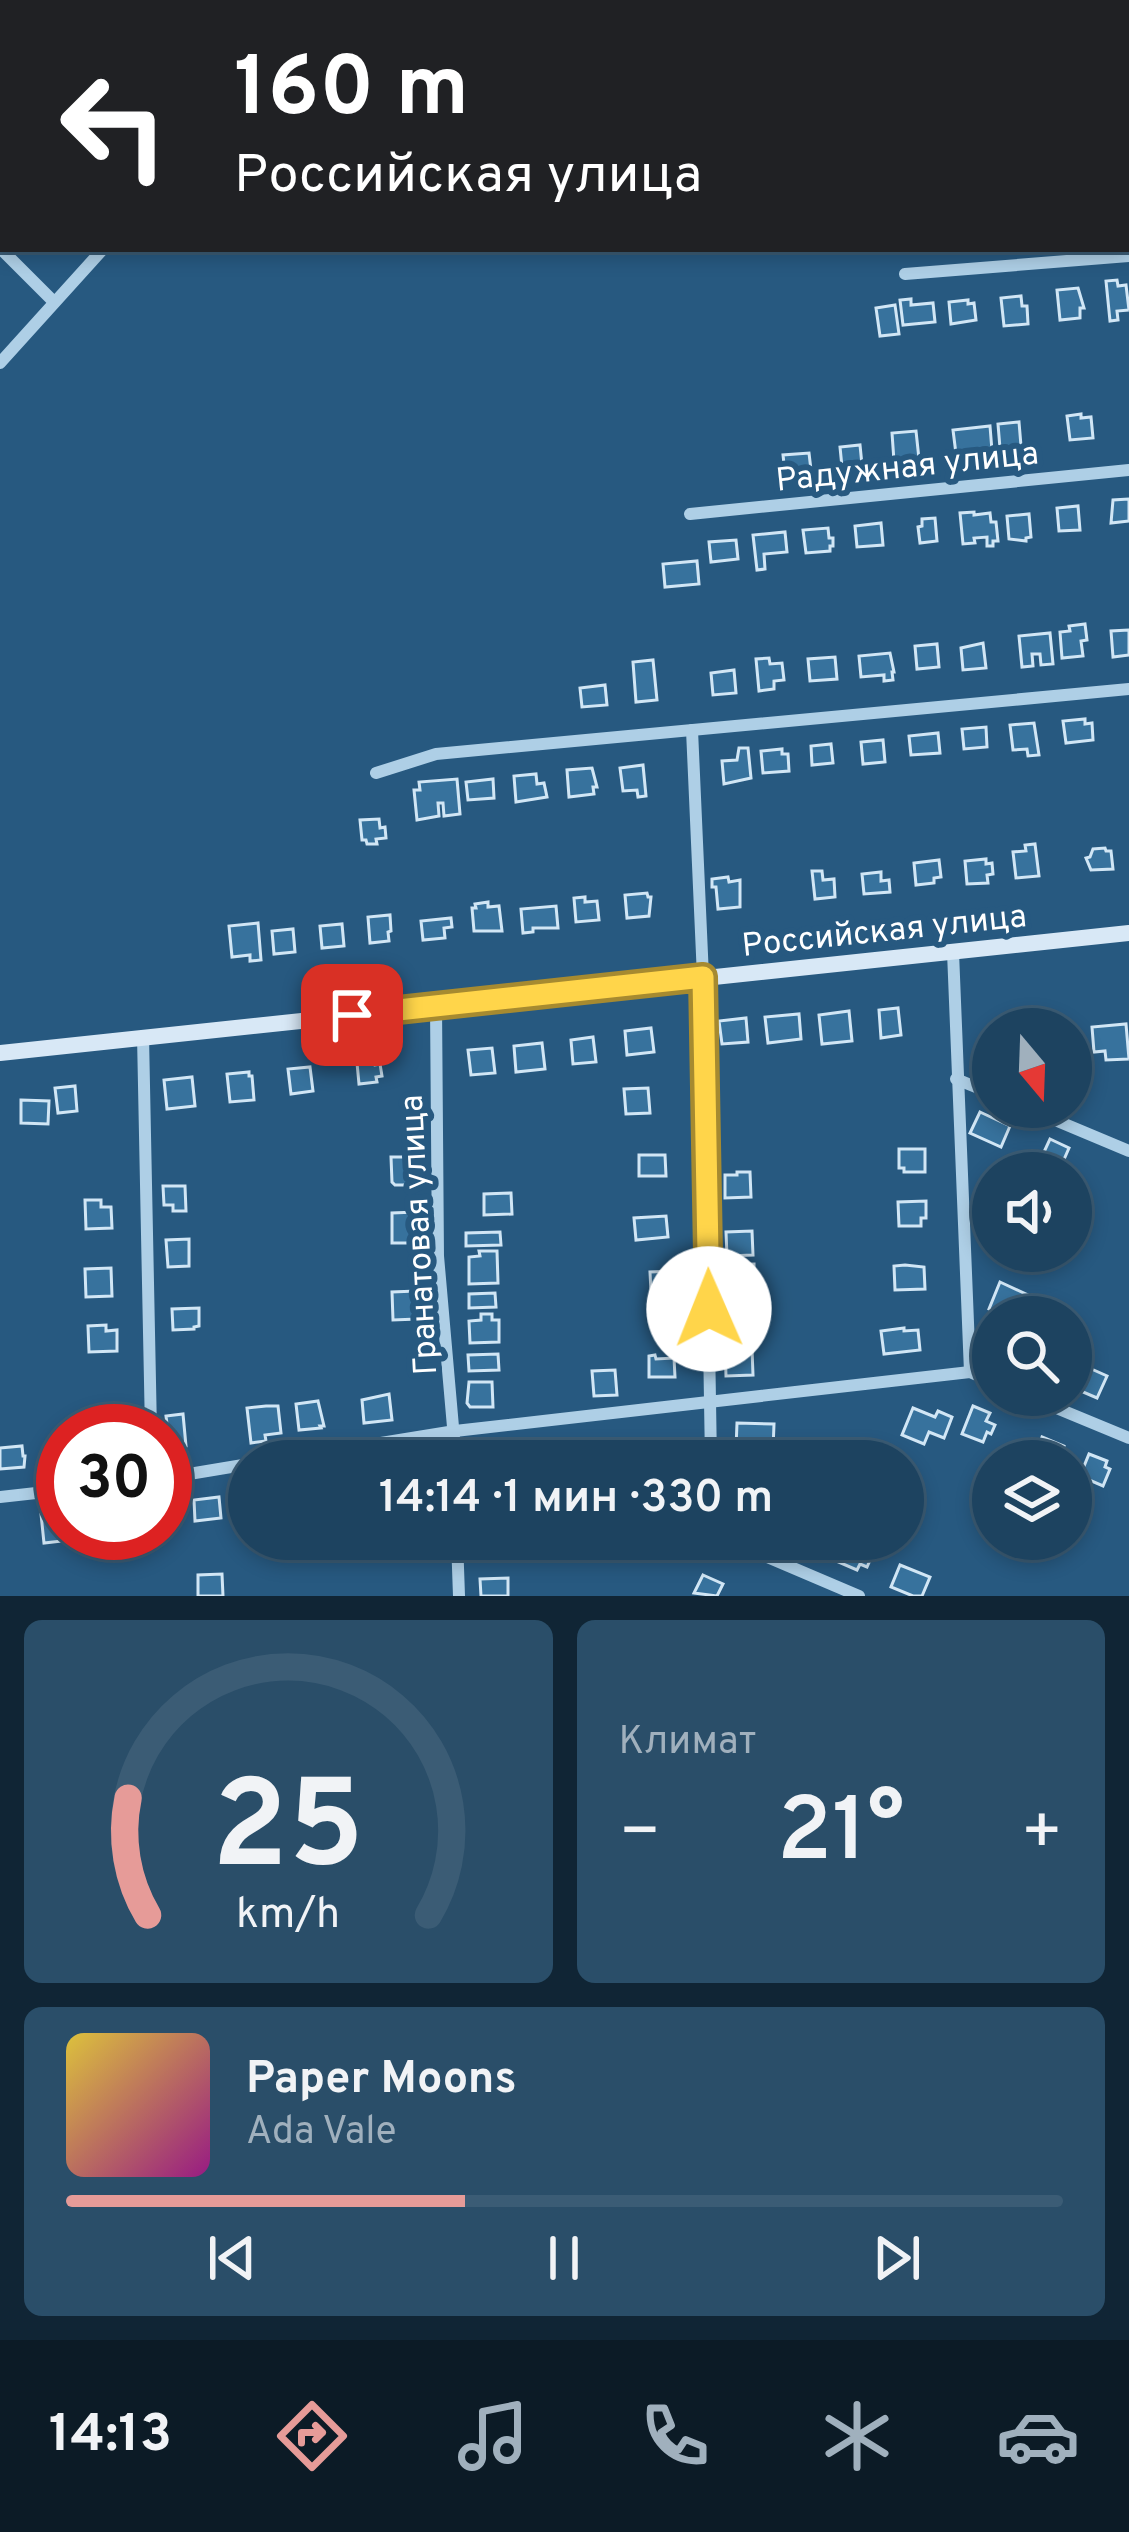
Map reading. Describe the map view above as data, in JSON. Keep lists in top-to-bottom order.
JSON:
{
  "streets": {
    "main road": ["Российская улица"],
    "street": ["Радужная улица", "Гранатовая улица"]
  },
  "crossings": [
    ["Российская улица", "Гранатовая улица"]
  ],
  "north": "bottom",
  "page": {
    "turn": ["160 m", "Российская улица"],
    "limit": "30",
    "trip": "14:14 · 1 мин · 330 m",
    "tile": "Климат",
    "heat": ["−", "21°", "+"],
    "song": ["Paper Moons", "Ada Vale"],
    "tabs": "14:13",
    "gauge": ["25", "km/h"]
  }
}
